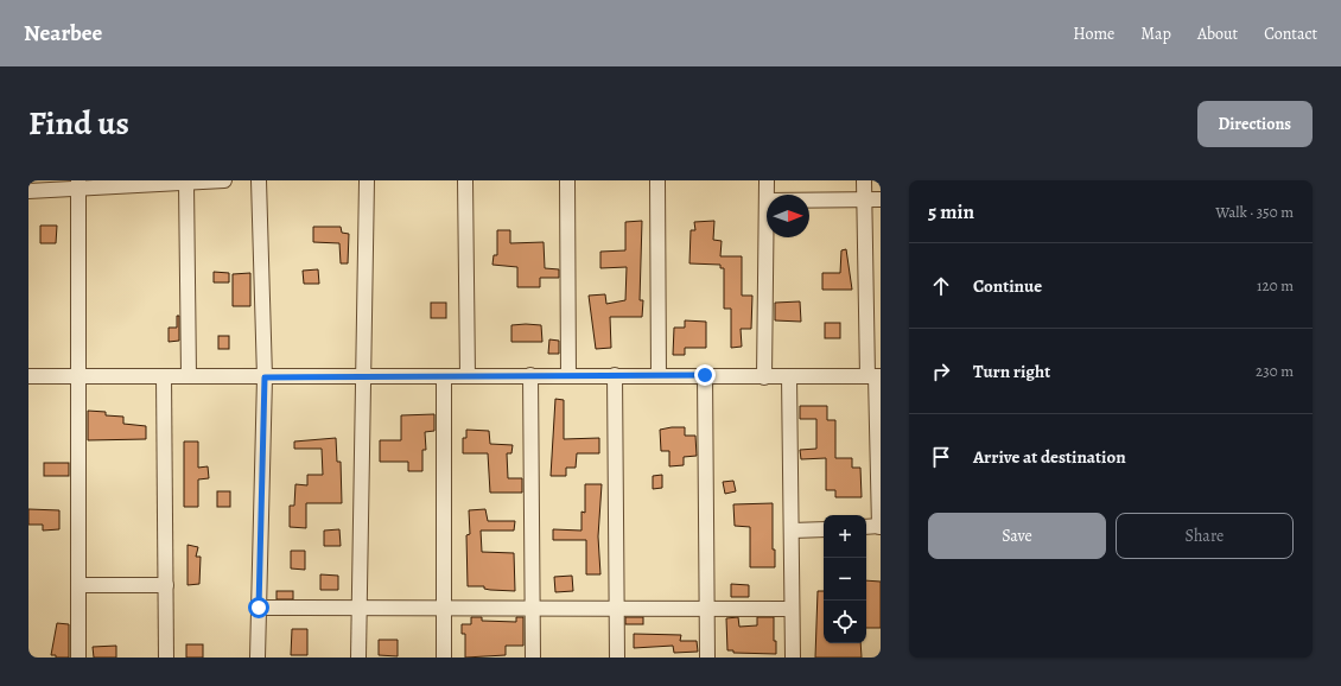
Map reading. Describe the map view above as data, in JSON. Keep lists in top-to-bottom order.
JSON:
{
  "north": "right",
  "page": {
    "header": "Nearbee",
    "nav": [
      "Home",
      "Map",
      "About",
      "Contact"
    ],
    "title": "Find us",
    "buttons": [
      "Directions",
      ["Save", "Share"]
    ],
    "heading": ["5 min", "Walk · 350 m"],
    "list": [
      ["Continue", "120 m"],
      ["Turn right", "230 m"],
      "Arrive at destination"
    ],
    "map_buttons": ["+", "−"]
  }
}
